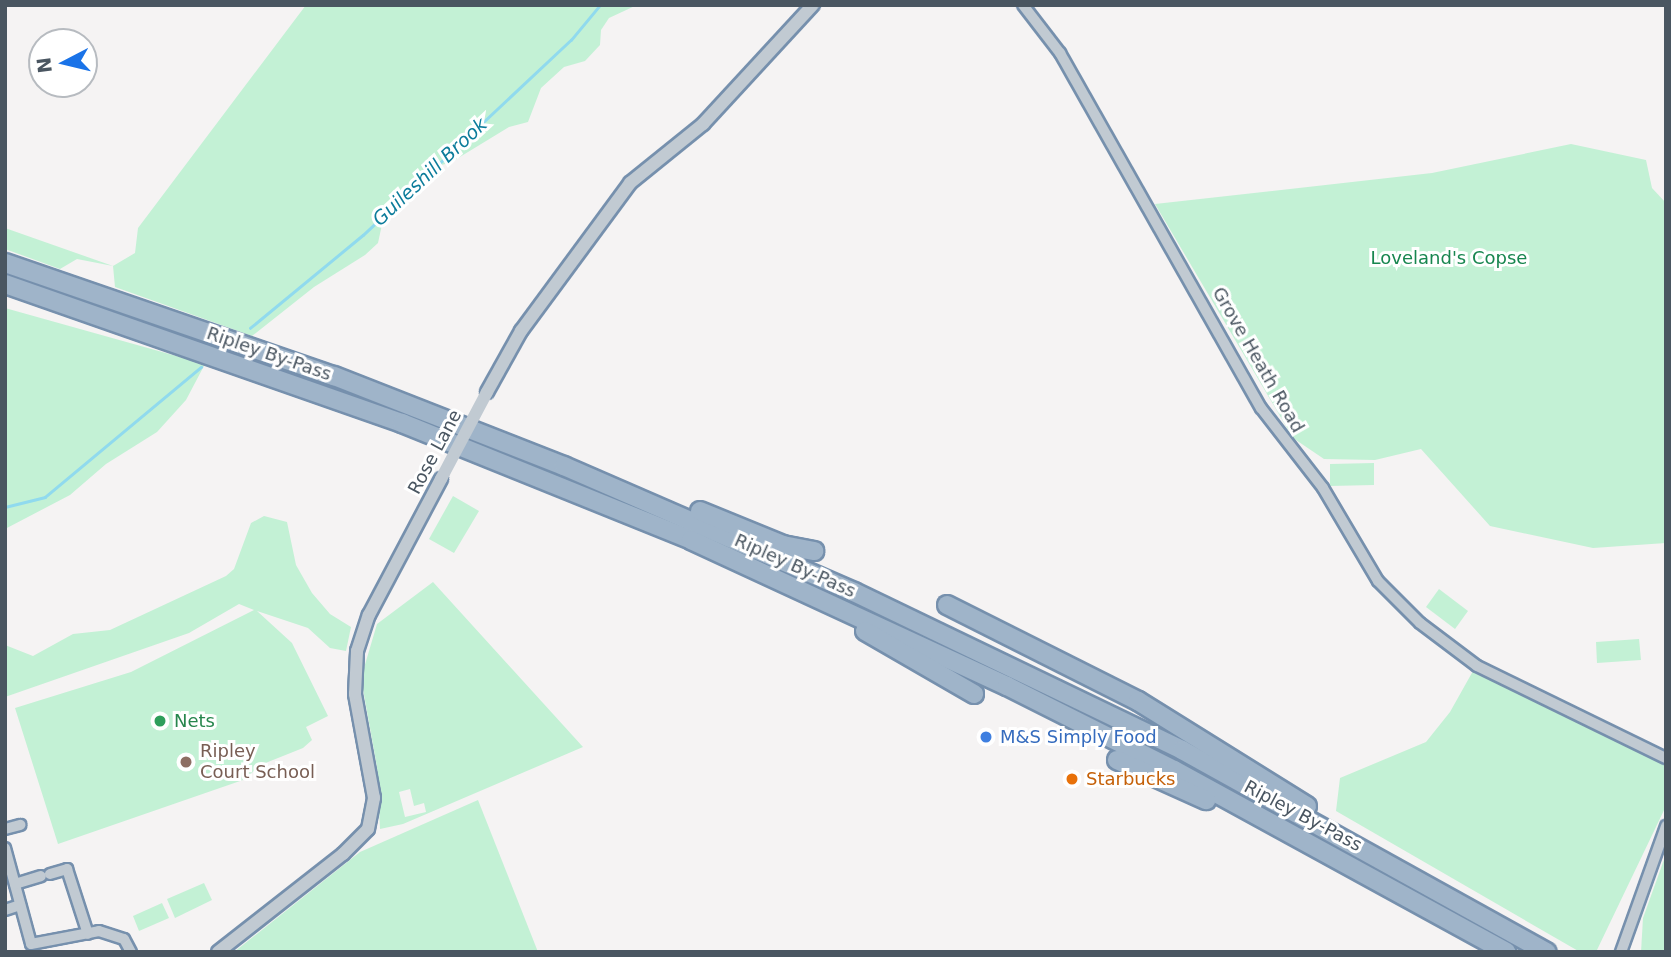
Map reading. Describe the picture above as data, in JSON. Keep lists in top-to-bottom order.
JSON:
{
  "streets": {
    "highway": ["Ripley By-Pass"],
    "street": ["Grove Heath Road", "Rose Lane"]
  },
  "water": ["Guileshill Brook"],
  "parks": ["Loveland's Copse"],
  "places": [
    "Nets",
    "M&S Simply Food",
    "Ripley Court School",
    "Starbucks"
  ],
  "north": "left"
}
